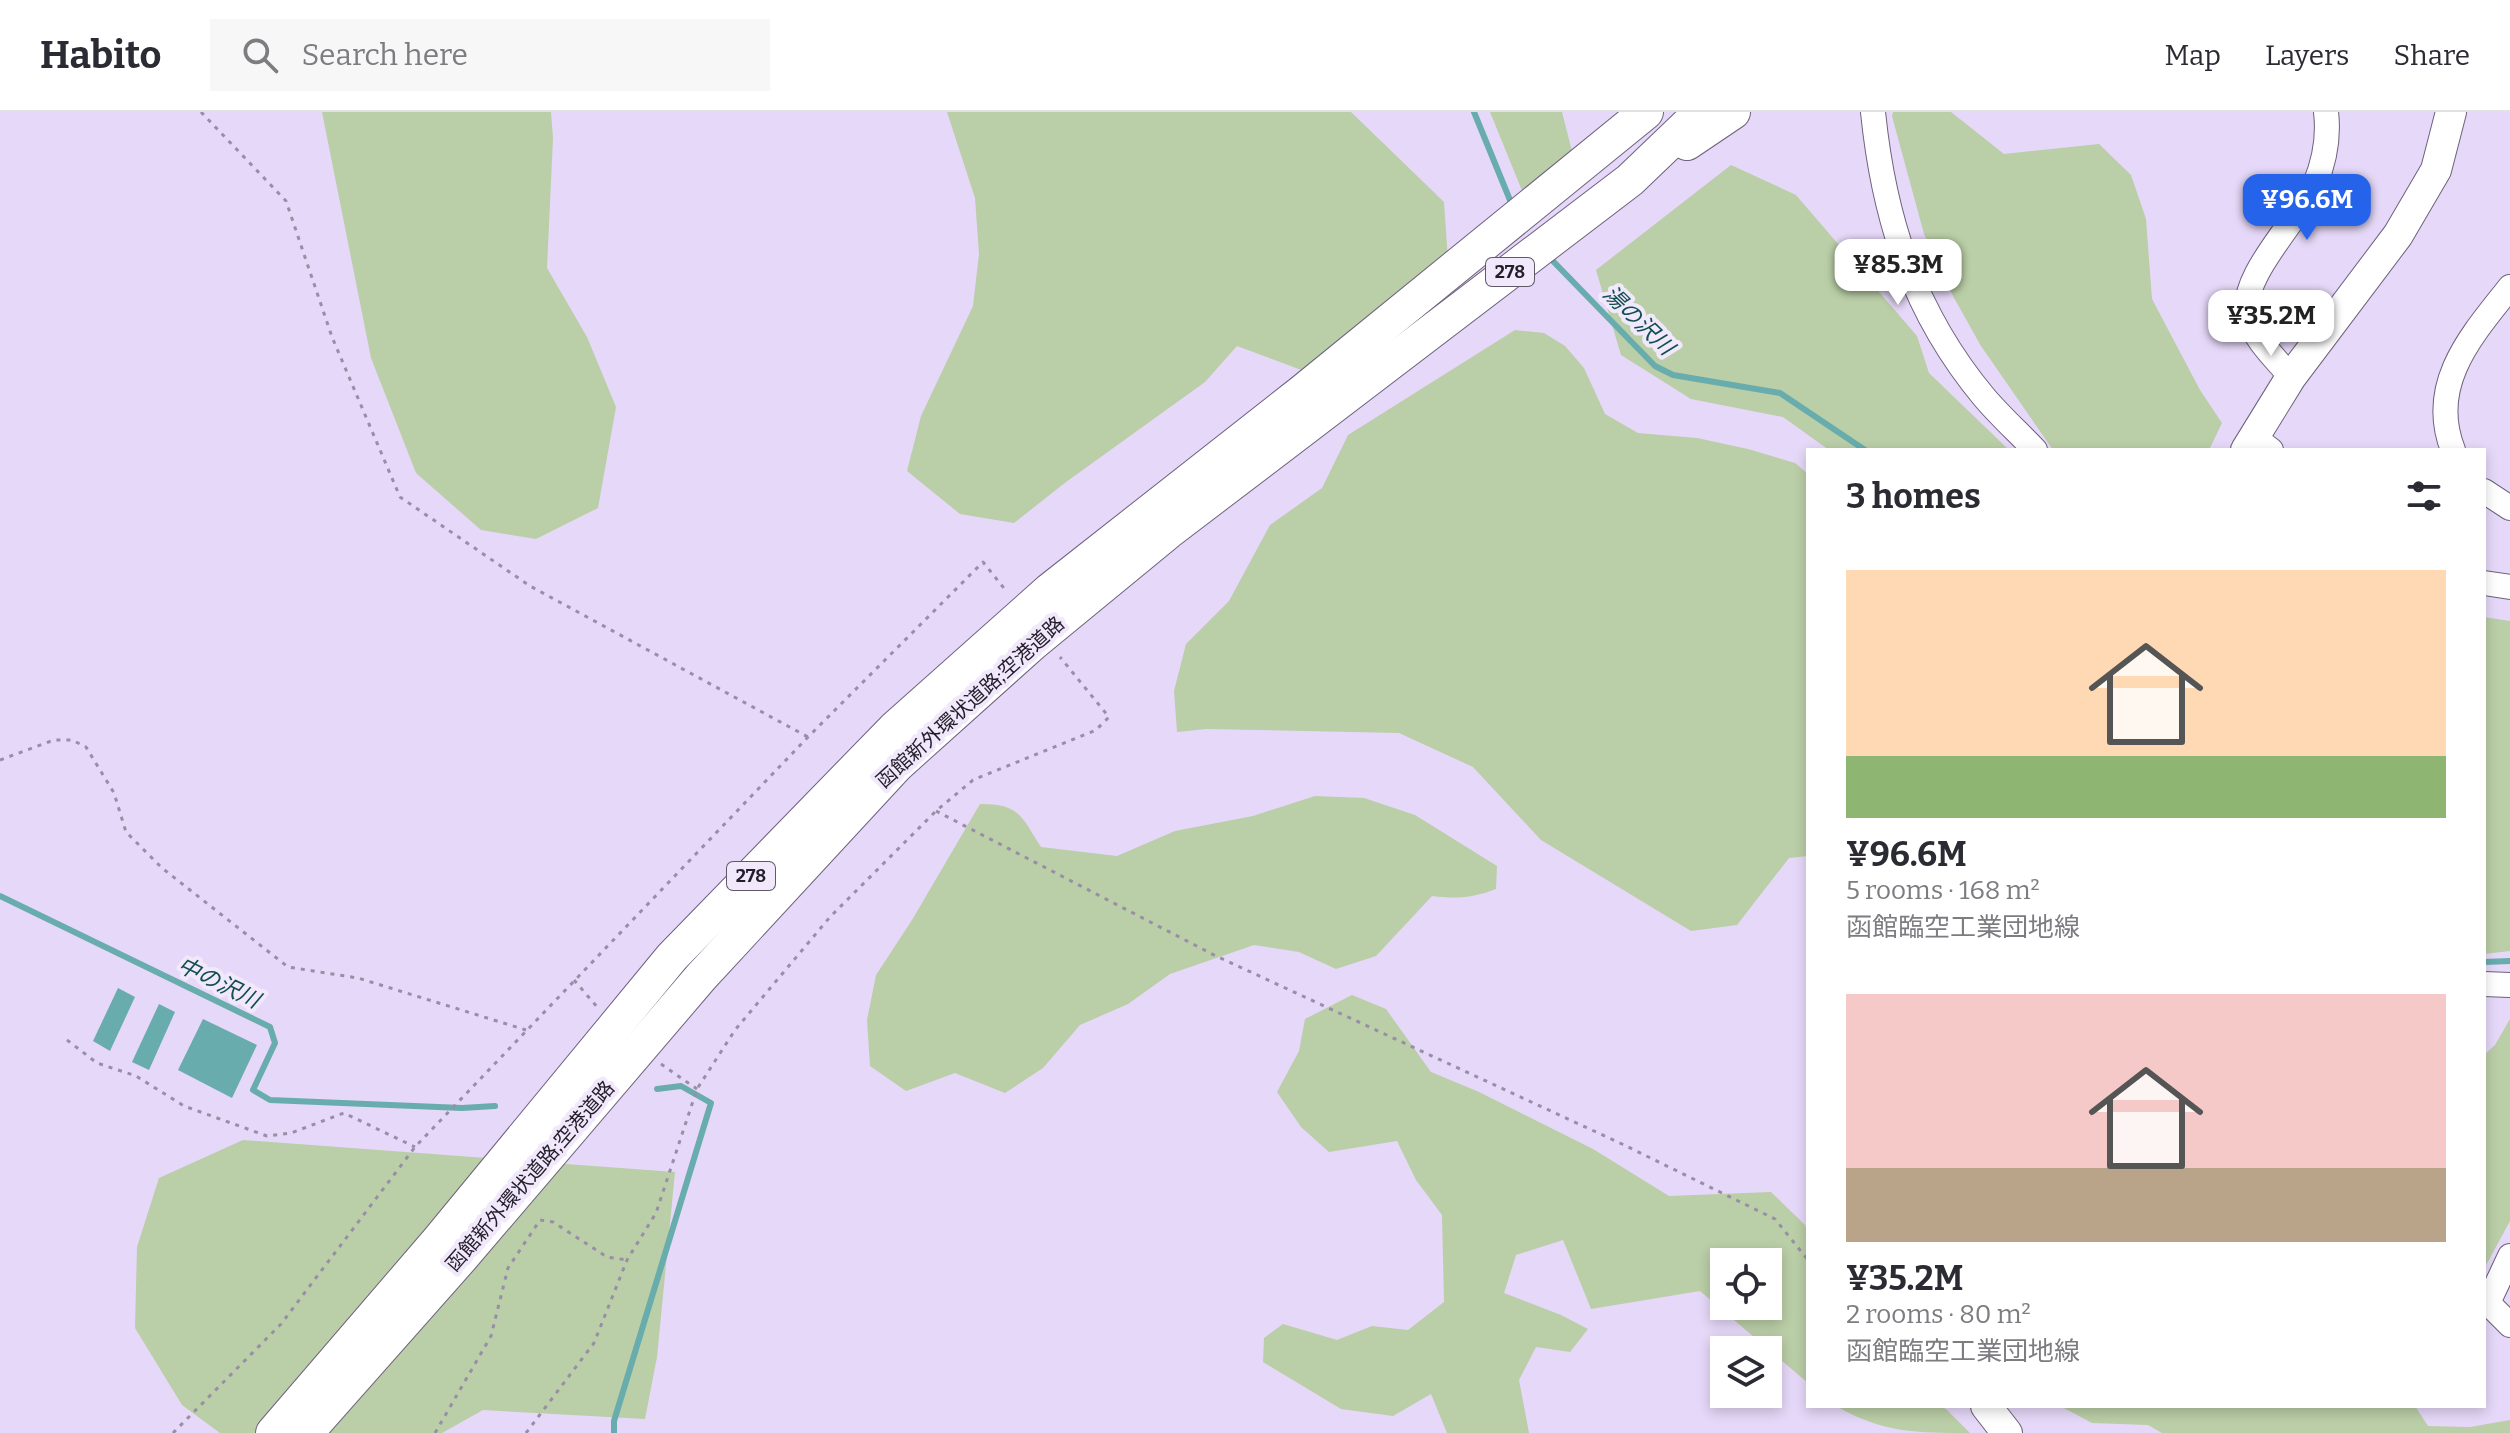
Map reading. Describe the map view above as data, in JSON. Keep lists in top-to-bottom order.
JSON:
{
  "streets": {
    "highway": ["278", "函館新外環状道路;空港道路"]
  },
  "water": ["湯の沢川", "中の沢川"],
  "page": {
    "header": "Habito",
    "search": "Search here",
    "nav": ["Map", "Layers", "Share"],
    "price": ["¥96.6M", "¥85.3M", "¥35.2M"],
    "heading": "3 homes",
    "list": [
      {
        "name": "¥96.6M",
        "note": "5 rooms · 168 m² · 函館臨空工業団地線"
      },
      {
        "name": "¥35.2M",
        "note": "2 rooms · 80 m² · 函館臨空工業団地線"
      }
    ]
  }
}
